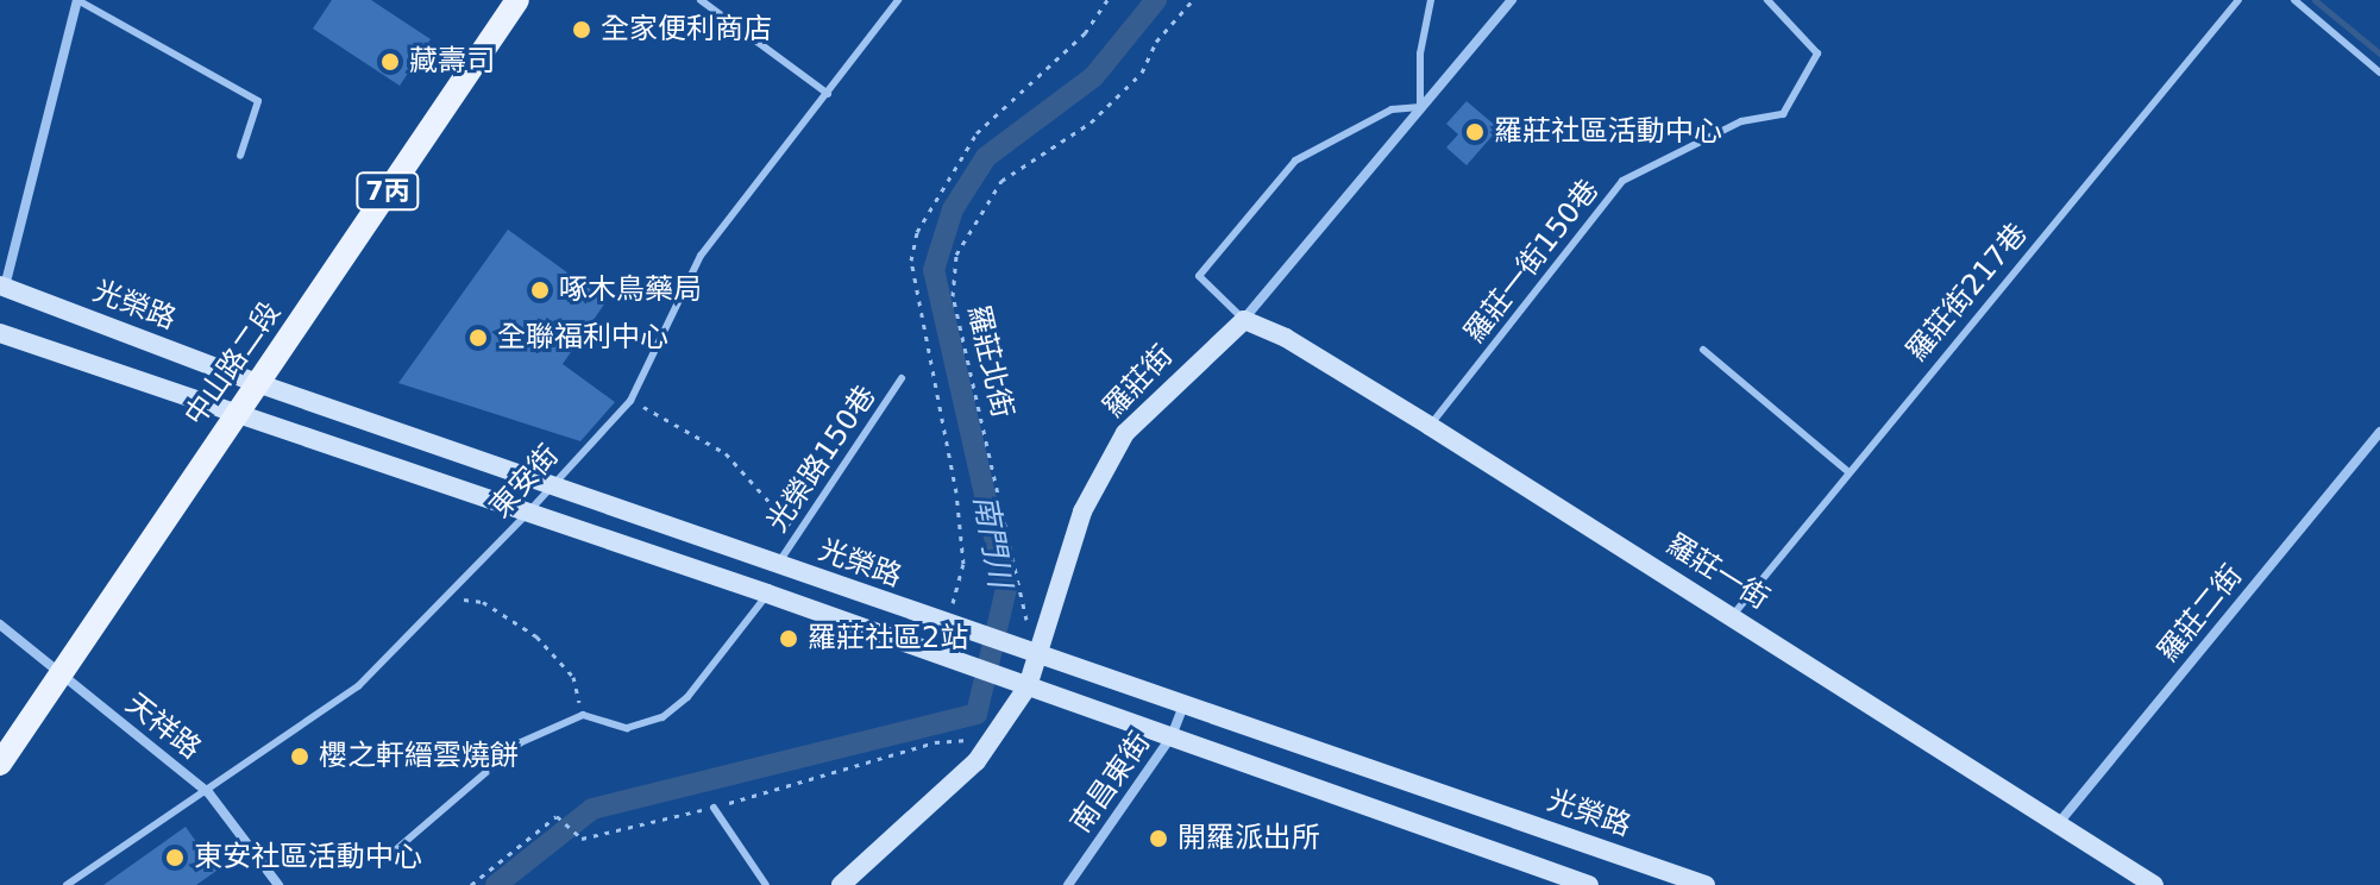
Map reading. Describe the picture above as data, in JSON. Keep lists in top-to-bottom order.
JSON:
{
  "streets": {
    "main road": ["7丙", "中山路二段"],
    "street": [
      "光榮路",
      "羅莊街",
      "羅莊一街",
      "羅莊二街",
      "天祥路",
      "南昌東街"
    ],
    "lane": [
      "羅莊一街150巷",
      "羅莊街217巷",
      "光榮路150巷",
      "東安街"
    ],
    "path": ["羅莊北街"]
  },
  "crossings": [
    ["羅莊一街150巷", "羅莊一街"],
    ["羅莊街217巷", "羅莊一街"],
    ["光榮路", "羅莊北街"],
    ["光榮路", "中山路二段"],
    ["光榮路", "羅莊街"],
    ["光榮路", "光榮路150巷"],
    ["光榮路", "東安街"],
    ["光榮路", "南昌東街"],
    ["羅莊北街", "羅莊街"],
    ["中山路二段", "天祥路"],
    ["羅莊街", "羅莊一街"],
    ["東安街", "天祥路"],
    ["羅莊一街", "羅莊二街"]
  ],
  "water": ["南門川"],
  "places": [
    "全家便利商店",
    "藏壽司",
    "羅莊社區活動中心",
    "啄木鳥藥局",
    "全聯福利中心",
    "羅莊社區2站",
    "櫻之軒縉雲燒餅",
    "開羅派出所",
    "東安社區活動中心"
  ]
}
